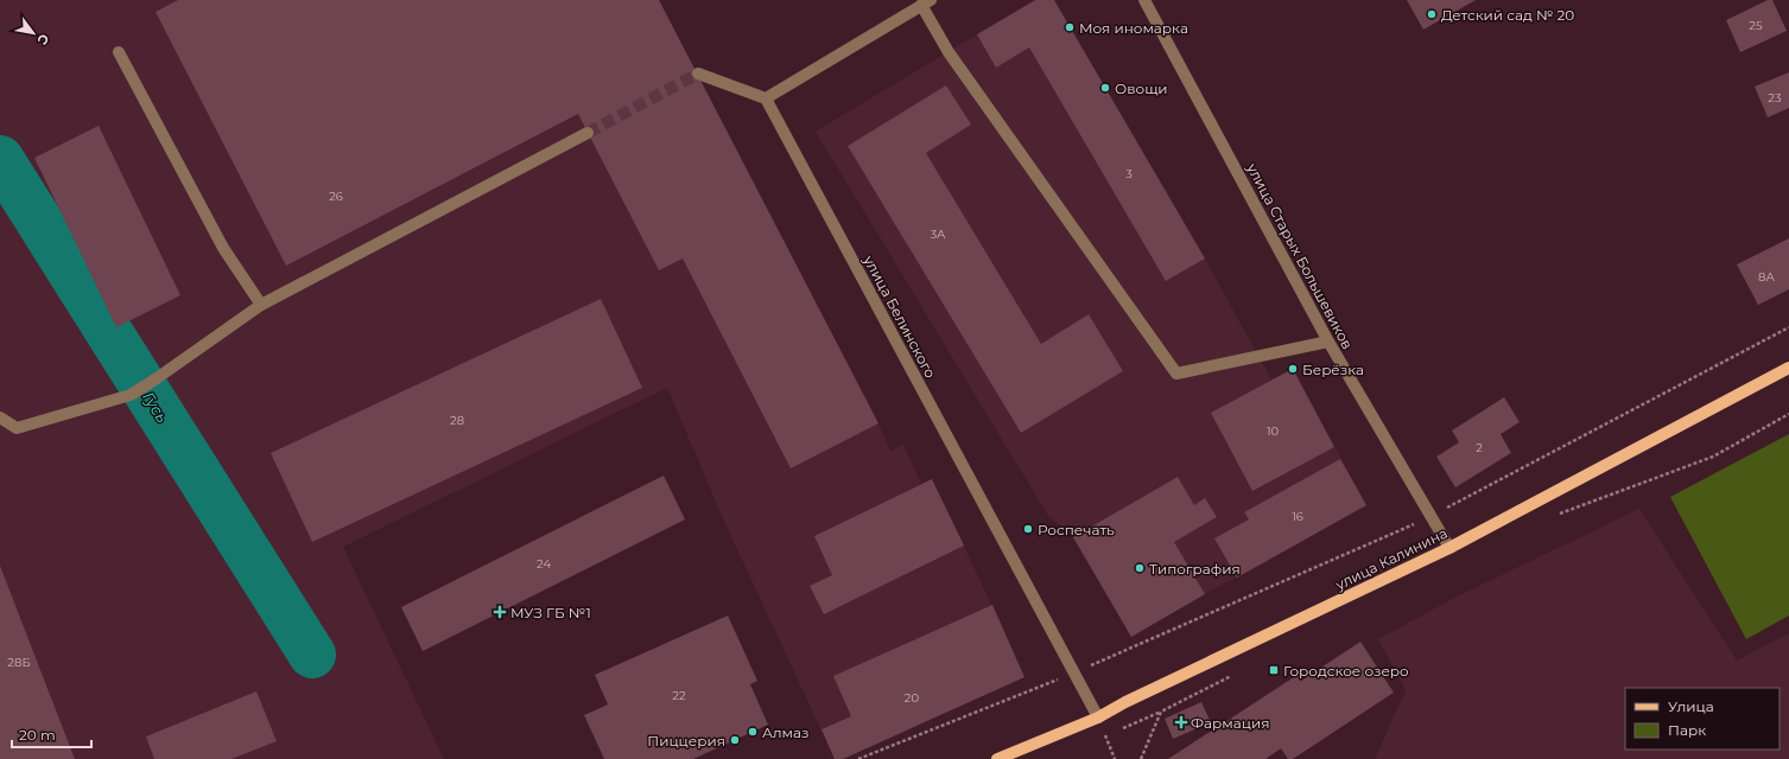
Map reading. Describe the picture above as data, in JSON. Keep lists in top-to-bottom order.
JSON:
{
  "streets": {
    "main road": ["улица Калинина"],
    "street": ["улица Старых Большевиков", "улица Белинского"]
  },
  "crossings": [
    ["улица Старых Большевиков", "улица Калинина"],
    ["улица Белинского", "улица Калинина"]
  ],
  "water": ["Гусь"],
  "places": {
    "other": [
      "Детский сад № 20",
      "Моя иномарка",
      "Овощи",
      "Берёзка",
      "Роспечать",
      "Типография",
      "Алмаз",
      "Пиццерия"
    ],
    "health": ["МУЗ ГБ №1", "Фармация"],
    "transit": ["Городское озеро"]
  },
  "house_numbers": [
    "25",
    "23",
    "3",
    "26",
    "3А",
    "8А",
    "28",
    "10",
    "2",
    "16",
    "24",
    "28Б",
    "22",
    "20"
  ],
  "legend": ["Улица", "Парк"],
  "scale_bar": "20 m",
  "north": "bottom right"
}
